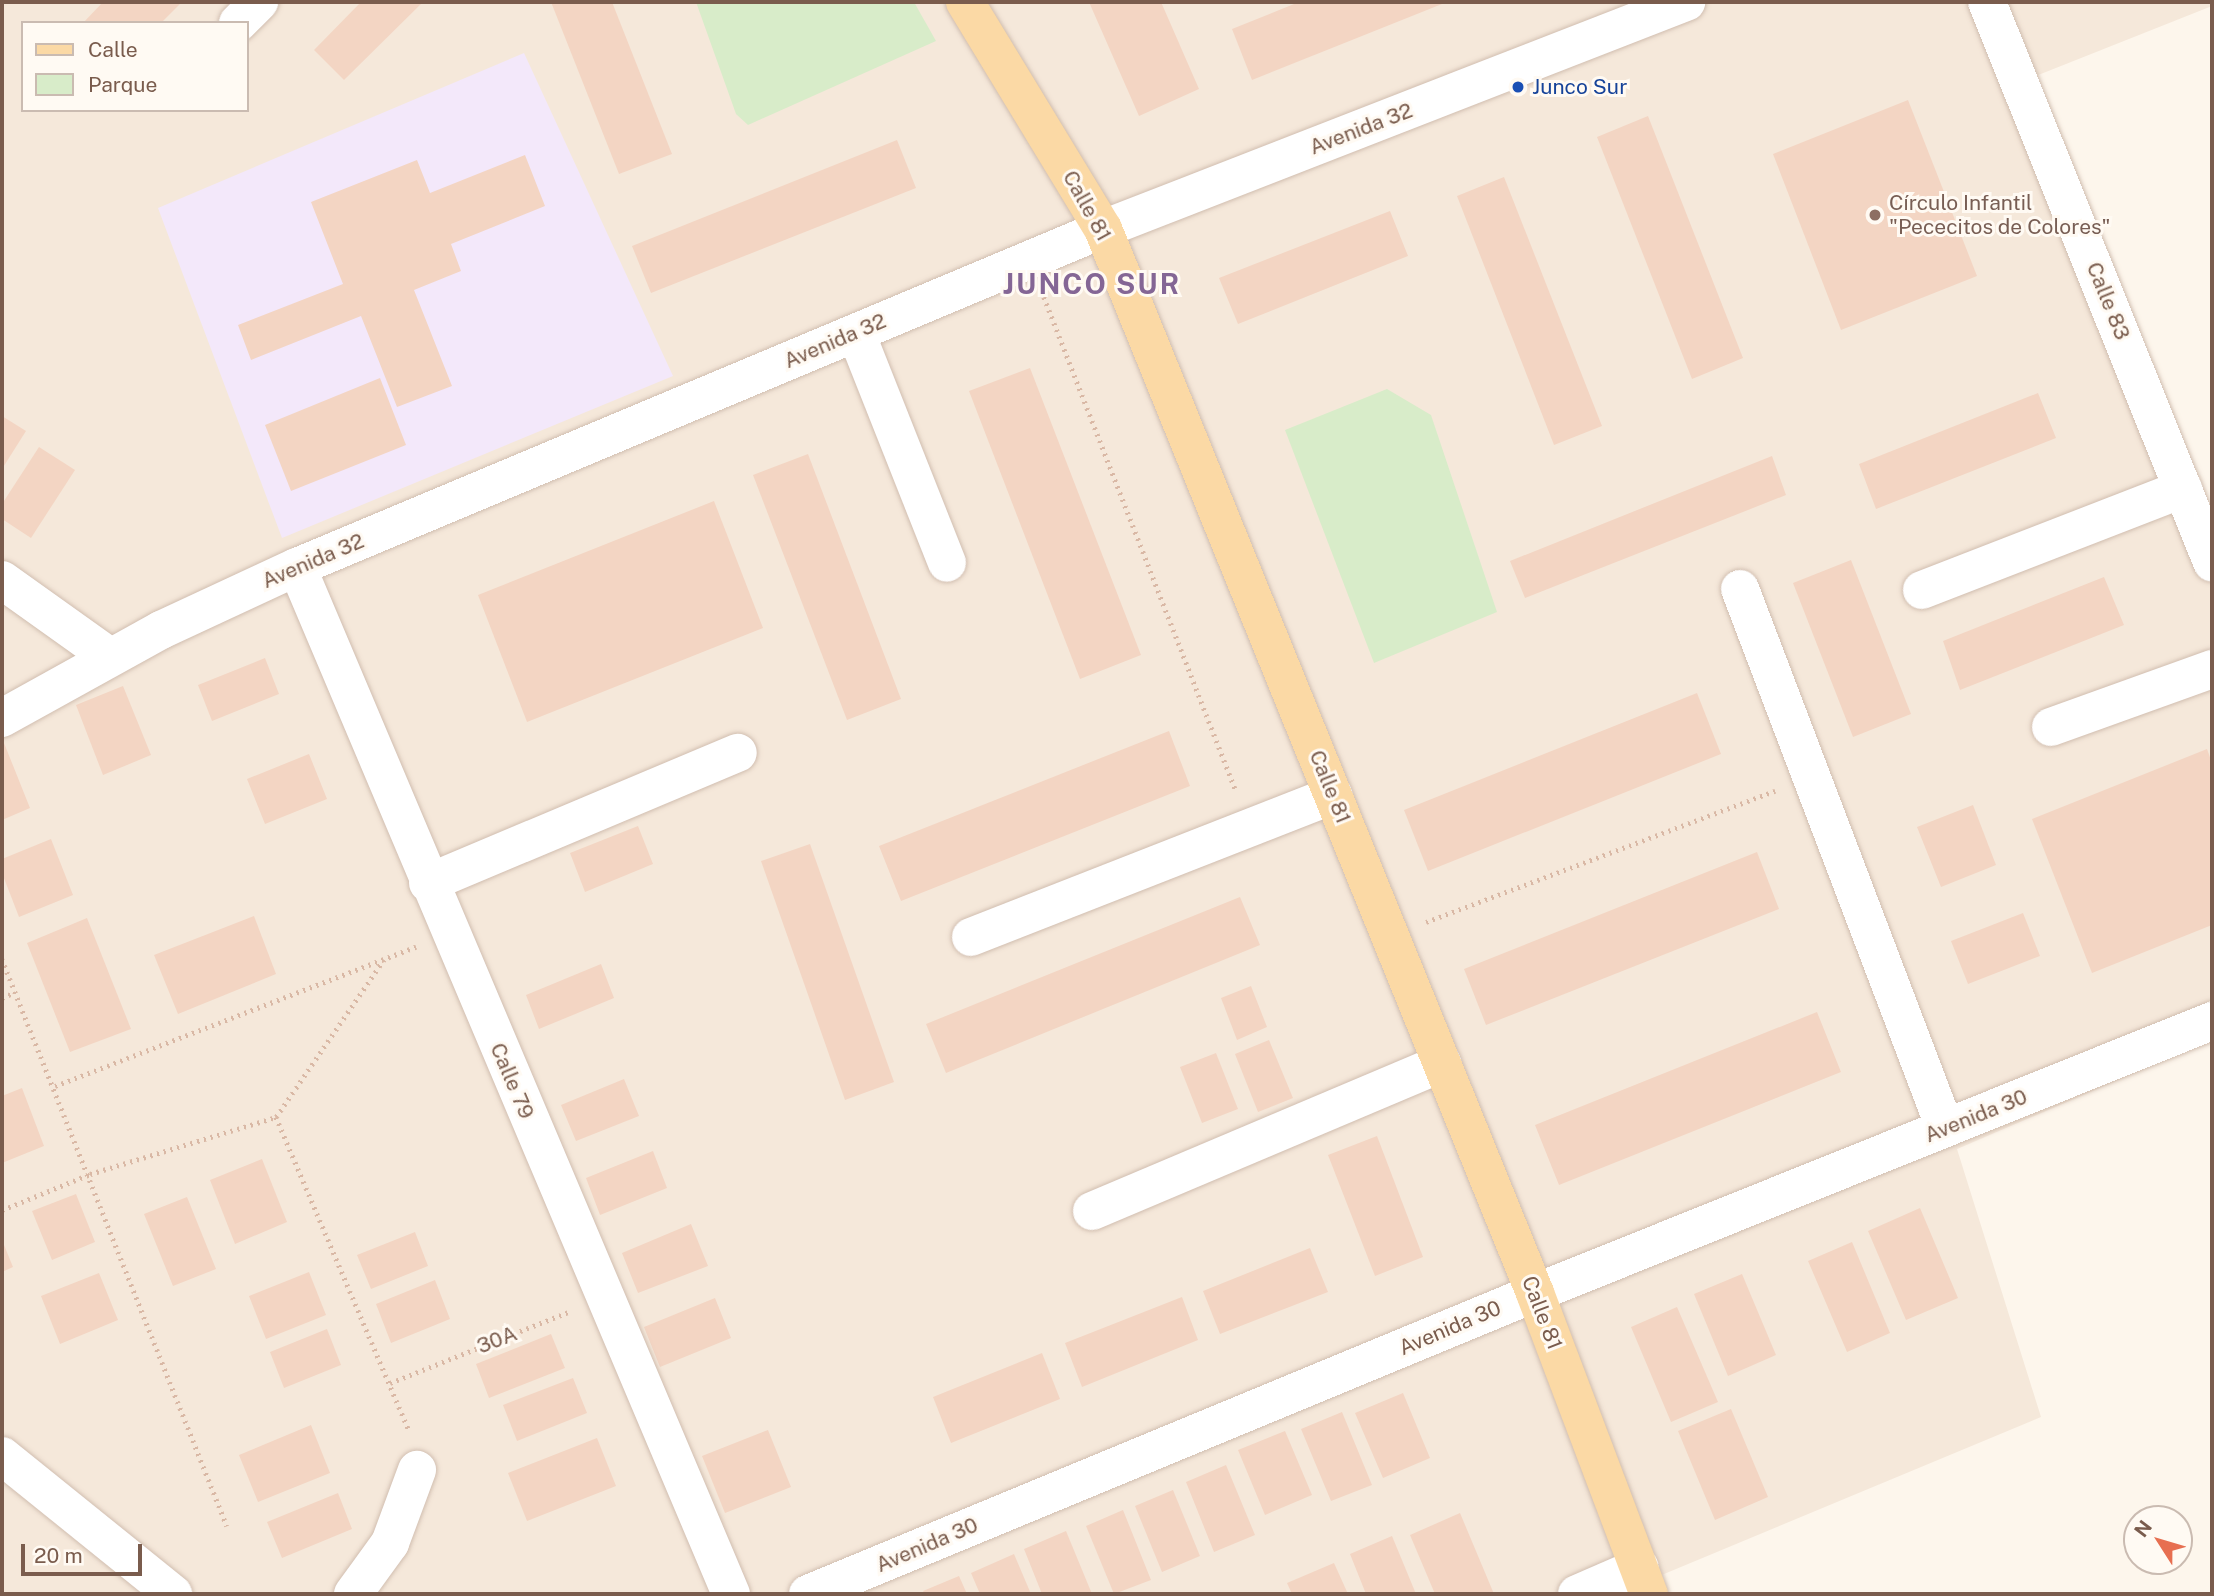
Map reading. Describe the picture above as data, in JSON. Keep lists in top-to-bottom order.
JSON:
{
  "streets": {
    "main road": ["Calle 81"],
    "street": [
      "Avenida 32",
      "Calle 83",
      "Calle 79",
      "Avenida 30"
    ],
    "path": ["30A"]
  },
  "crossings": [
    ["Avenida 32", "Calle 81"],
    ["Avenida 32", "Calle 79"],
    ["Calle 81", "Avenida 30"],
    ["Calle 79", "30A"]
  ],
  "districts": ["JUNCO SUR"],
  "places": ["Junco Sur", "Círculo Infantil \"Pececitos de Colores\""],
  "legend": ["Calle", "Parque"],
  "scale_bar": "20 m",
  "north": "top left"
}
